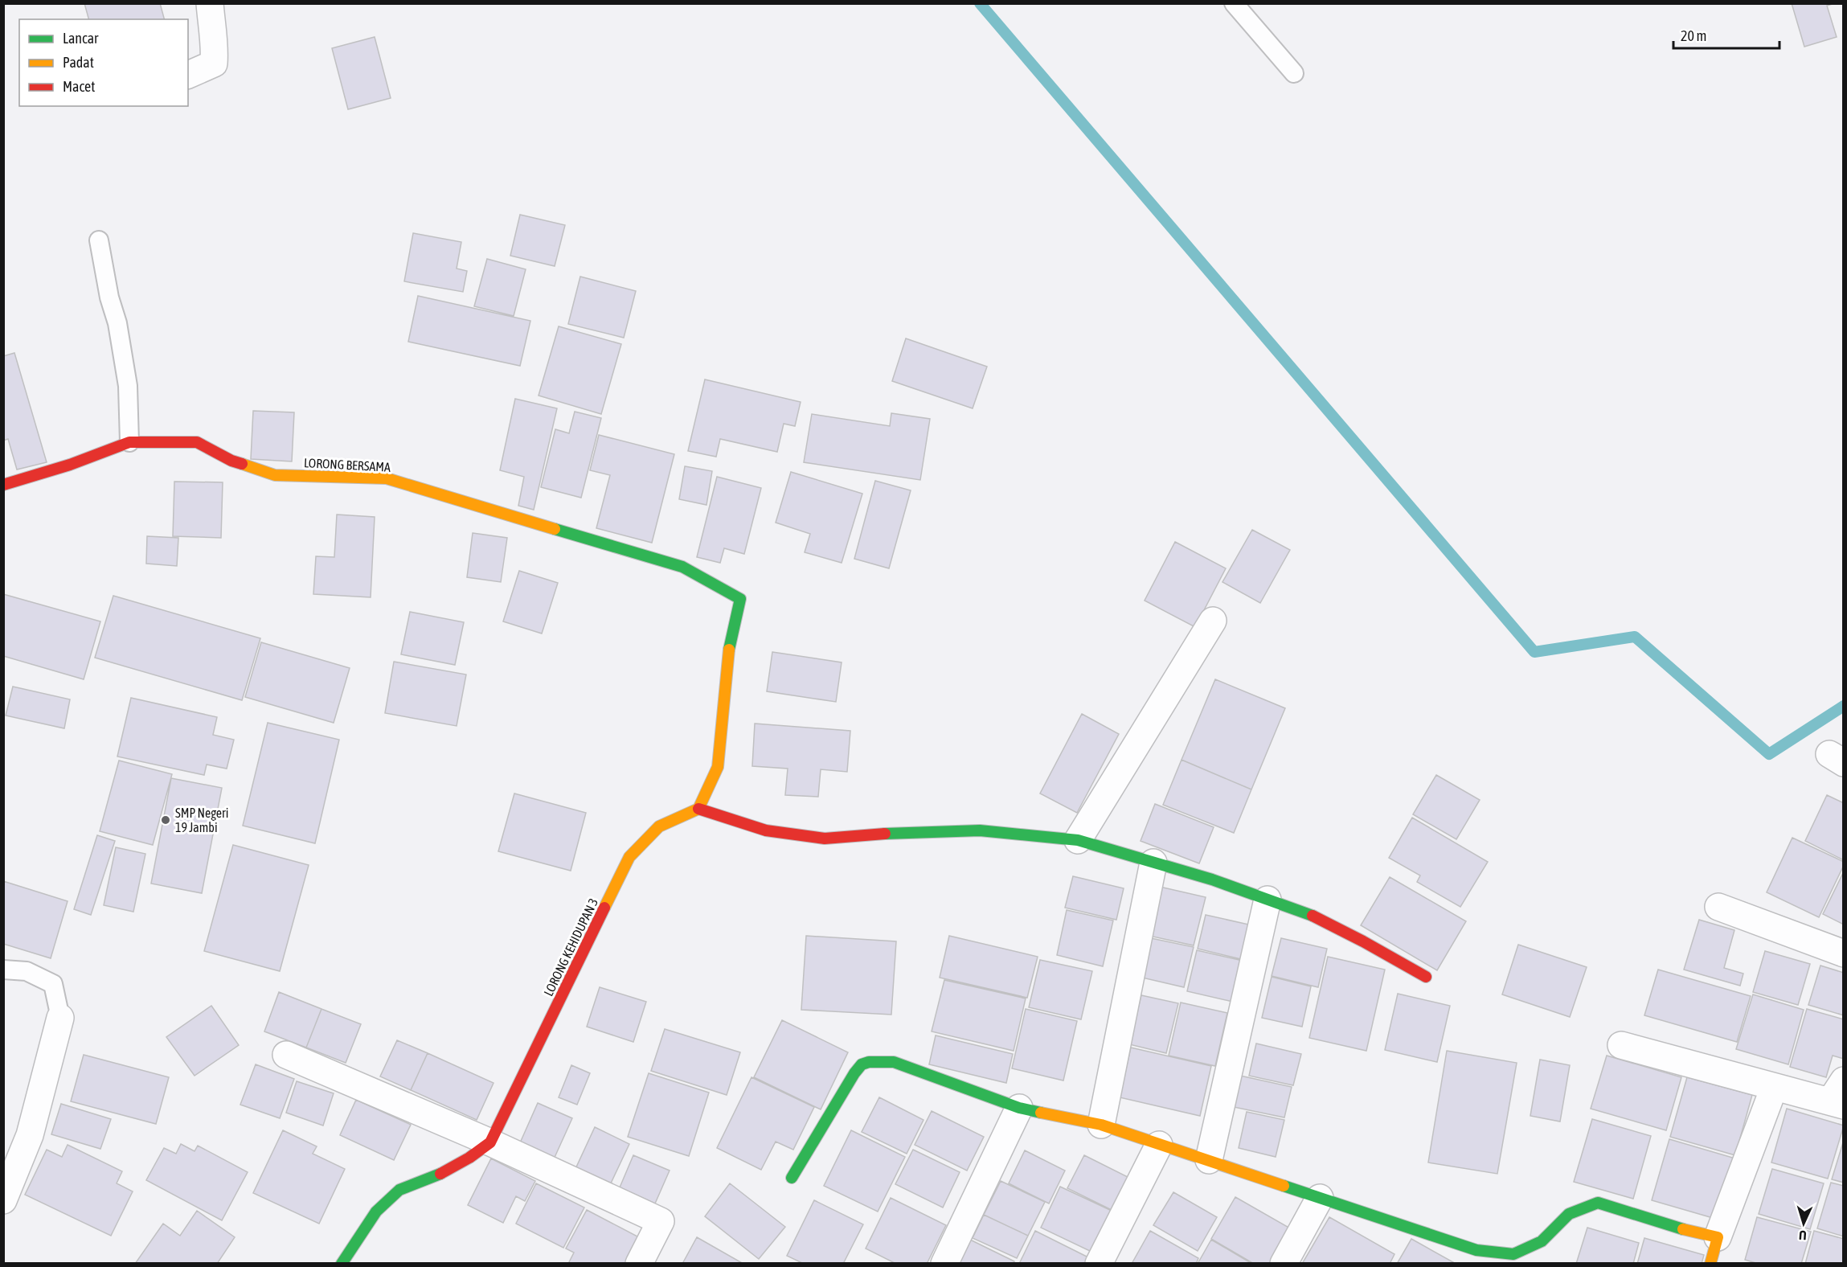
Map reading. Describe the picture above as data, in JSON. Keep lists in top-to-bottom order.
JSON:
{
  "streets": {
    "street": ["LORONG BERSAMA", "LORONG KEHIDUPAN 3"]
  },
  "crossings": [
    ["LORONG BERSAMA", "LORONG KEHIDUPAN 3"]
  ],
  "places": ["SMP Negeri 19 Jambi"],
  "legend": ["Lancar", "Padat", "Macet"],
  "scale_bar": "20 m",
  "north": "bottom"
}
